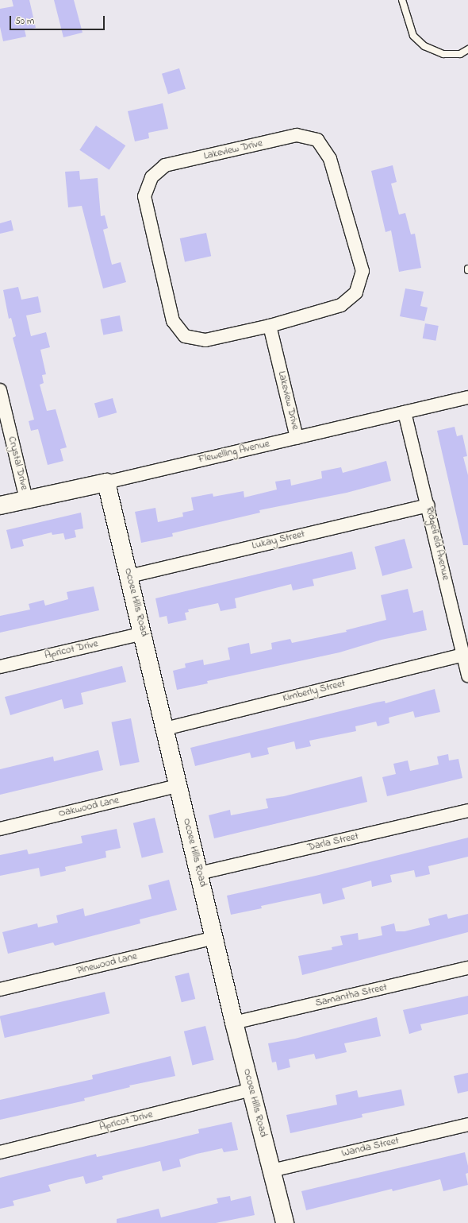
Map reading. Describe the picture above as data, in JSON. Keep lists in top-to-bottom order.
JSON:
{
  "streets": {
    "street": [
      "Lakeview Drive",
      "Flewelling Avenue",
      "Crystal Drive",
      "Lukay Street",
      "Ridgefield Avenue",
      "Ocoee Hills Road",
      "Apricot Drive",
      "Kimberly Street",
      "Oakwood Lane",
      "Darla Street",
      "Pinewood Lane",
      "Samantha Street",
      "Wanda Street"
    ]
  },
  "crossings": [
    ["Lakeview Drive", "Flewelling Avenue"],
    ["Flewelling Avenue", "Crystal Drive"],
    ["Flewelling Avenue", "Ridgefield Avenue"],
    ["Flewelling Avenue", "Ocoee Hills Road"],
    ["Lukay Street", "Ridgefield Avenue"],
    ["Lukay Street", "Ocoee Hills Road"],
    ["Ridgefield Avenue", "Kimberly Street"],
    ["Ocoee Hills Road", "Apricot Drive"],
    ["Ocoee Hills Road", "Kimberly Street"],
    ["Ocoee Hills Road", "Oakwood Lane"],
    ["Ocoee Hills Road", "Darla Street"],
    ["Ocoee Hills Road", "Pinewood Lane"],
    ["Ocoee Hills Road", "Samantha Street"],
    ["Ocoee Hills Road", "Wanda Street"]
  ],
  "scale_bar": "50 m"
}
